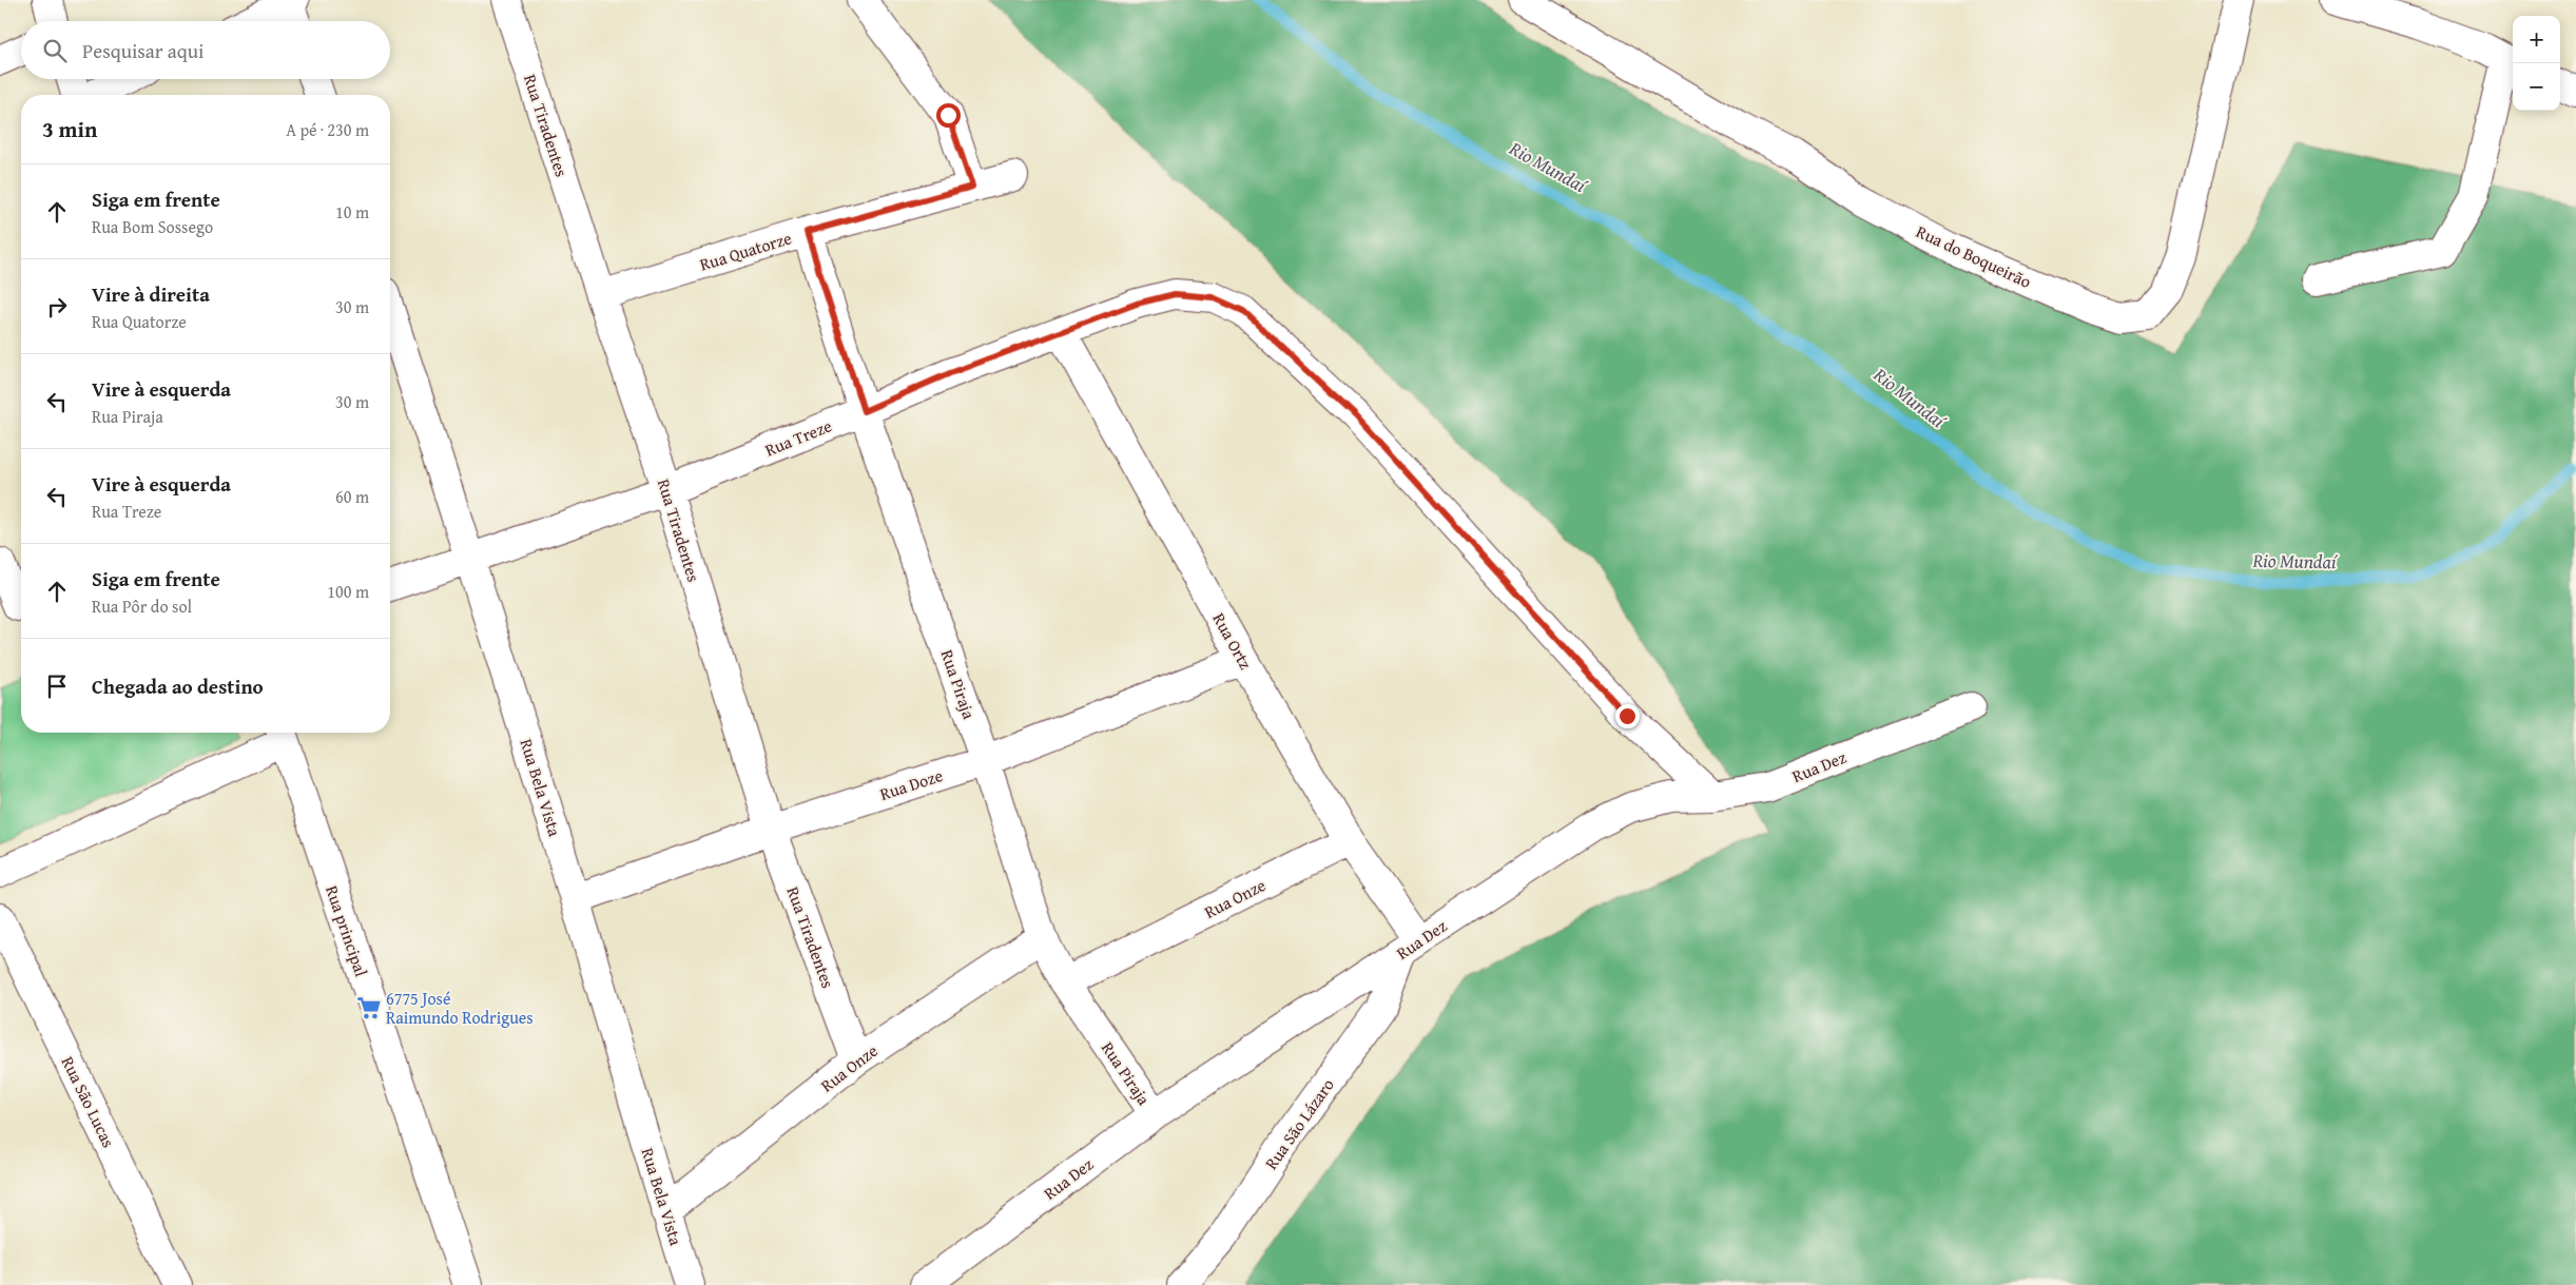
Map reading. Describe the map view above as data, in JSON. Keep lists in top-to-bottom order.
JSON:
{
  "streets": {
    "street": [
      "Rua Tiradentes",
      "Rua Quatorze",
      "Rua do Boqueirão",
      "Rua Treze",
      "Rua Ortz",
      "Rua Piraja",
      "Rua Dez",
      "Rua Doze",
      "Rua Bela Vista",
      "Rua Onze",
      "Rua principal",
      "Rua São Lucas",
      "Rua São Lázaro"
    ]
  },
  "crossings": [
    ["Rua Tiradentes", "Rua Quatorze"],
    ["Rua Tiradentes", "Rua Treze"],
    ["Rua Tiradentes", "Rua Doze"],
    ["Rua Tiradentes", "Rua Onze"],
    ["Rua Quatorze", "Rua Piraja"],
    ["Rua Treze", "Rua Ortz"],
    ["Rua Treze", "Rua Piraja"],
    ["Rua Treze", "Rua Dez"],
    ["Rua Treze", "Rua Bela Vista"],
    ["Rua Ortz", "Rua Dez"],
    ["Rua Ortz", "Rua Doze"],
    ["Rua Ortz", "Rua Onze"],
    ["Rua Ortz", "Rua São Lázaro"],
    ["Rua Piraja", "Rua Dez"],
    ["Rua Piraja", "Rua Doze"],
    ["Rua Piraja", "Rua Onze"],
    ["Rua Dez", "Rua São Lázaro"],
    ["Rua Doze", "Rua Bela Vista"],
    ["Rua Bela Vista", "Rua Onze"]
  ],
  "water": ["Rio Mundaí"],
  "places": {
    "supermarket": ["6775 José Raimundo Rodrigues"]
  },
  "page": {
    "map_buttons": ["+", "−"],
    "search": "Pesquisar aqui",
    "heading": ["3 min", "A pé · 230 m"],
    "list": [
      ["Siga em frente", "Rua Bom Sossego", "10 m"],
      ["Vire à direita", "Rua Quatorze", "30 m"],
      ["Vire à esquerda", "Rua Piraja", "30 m"],
      ["Vire à esquerda", "Rua Treze", "60 m"],
      ["Siga em frente", "Rua Pôr do sol", "100 m"],
      "Chegada ao destino"
    ]
  }
}
